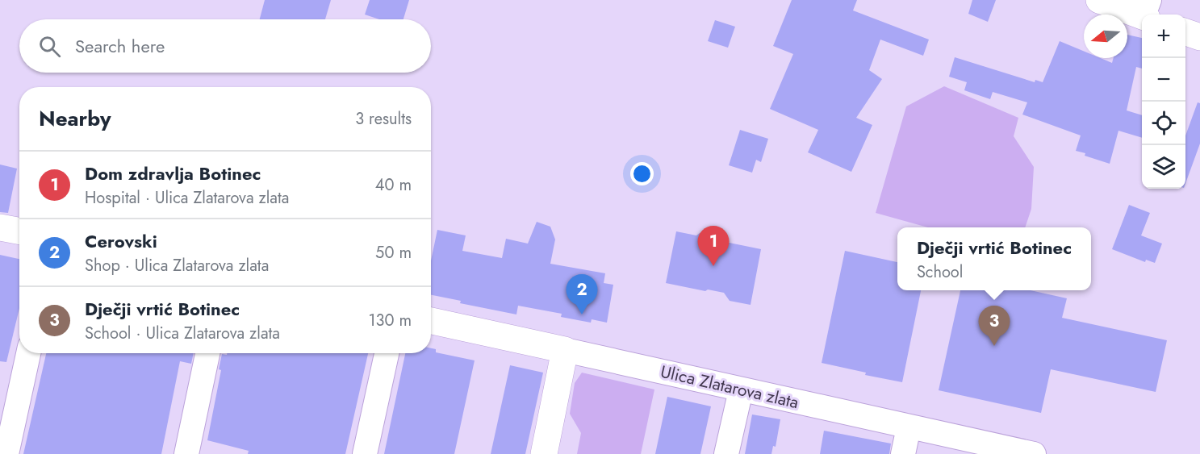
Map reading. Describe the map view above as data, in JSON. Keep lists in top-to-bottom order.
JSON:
{
  "streets": {
    "street": ["Ulica Zlatarova zlata"]
  },
  "north": "left",
  "page": {
    "map_buttons": ["+", "−"],
    "search": "Search here",
    "heading": ["Nearby", "3 results"],
    "list": [
      {
        "mark": "1",
        "name": "Dom zdravlja Botinec",
        "note": "Hospital · Ulica Zlatarova zlata",
        "value": "40 m"
      },
      {
        "mark": "2",
        "name": "Cerovski",
        "note": "Shop · Ulica Zlatarova zlata",
        "value": "50 m"
      },
      {
        "mark": "3",
        "name": "Dječji vrtić Botinec",
        "note": "School · Ulica Zlatarova zlata",
        "value": "130 m"
      }
    ],
    "pins": ["1", "2", "3"],
    "popup": ["Dječji vrtić Botinec", "School"]
  }
}
